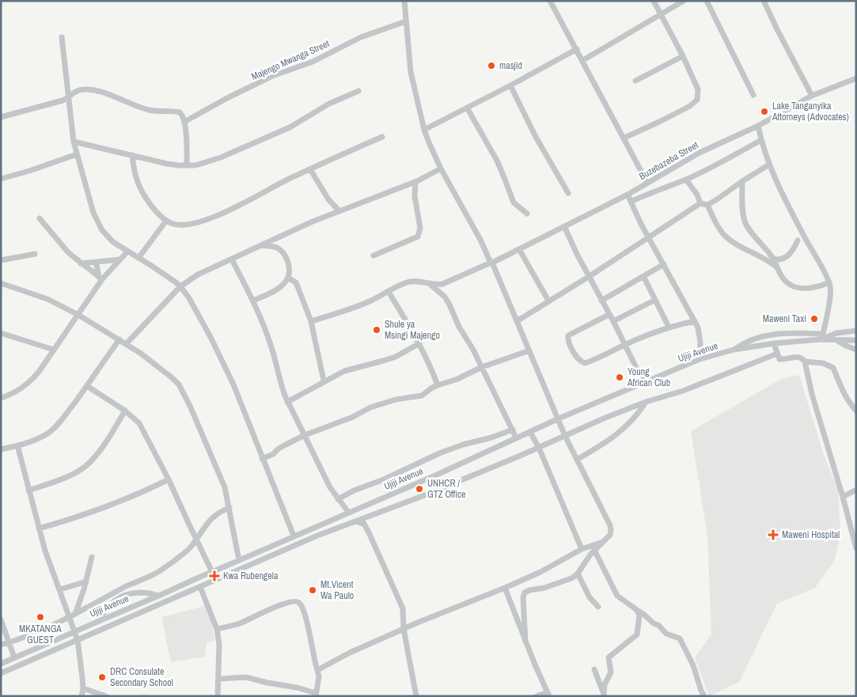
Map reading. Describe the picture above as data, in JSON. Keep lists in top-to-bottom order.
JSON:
{
  "streets": {
    "street": ["Majengo Mwanga Street", "Buzebazeba Street", "Ujiji Avenue"]
  },
  "places": {
    "other": [
      "masjid",
      "Lake Tanganyika Attorneys (Advocates)",
      "Maweni Taxi",
      "Shule ya Msingi Majengo",
      "Young African Club",
      "UNHCR / GTZ Office",
      "Mt.Vicent Wa Paulo",
      "MKATANGA GUEST",
      "DRC Consulate Secondary School"
    ],
    "health": ["Maweni Hospital", "Kwa Rubengela"]
  }
}
